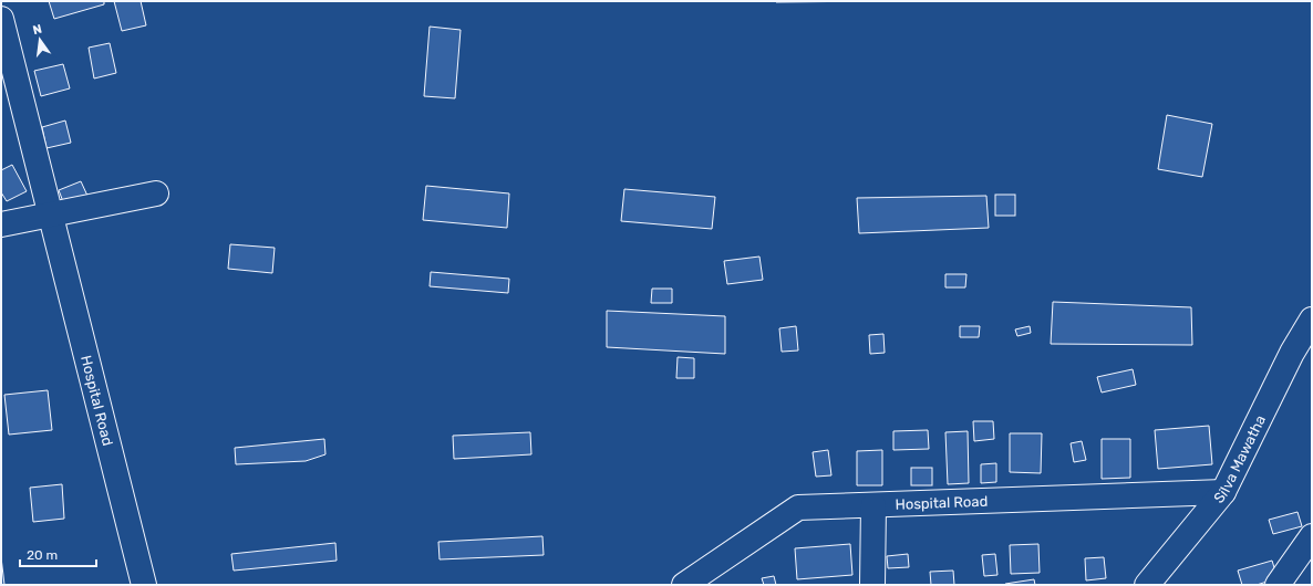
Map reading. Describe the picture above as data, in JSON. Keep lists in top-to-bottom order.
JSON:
{
  "streets": {
    "street": ["Hospital Road", "Silva Mawatha"]
  },
  "crossings": [
    ["Hospital Road", "Silva Mawatha"]
  ],
  "scale_bar": "20 m",
  "north": "top"
}
